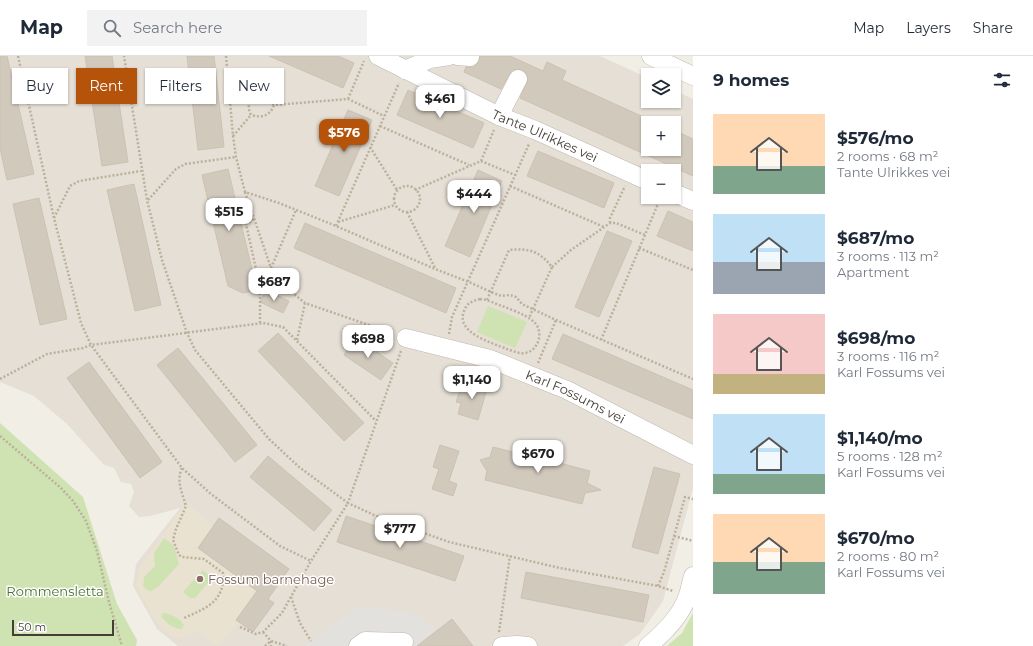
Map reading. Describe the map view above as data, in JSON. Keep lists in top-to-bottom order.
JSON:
{
  "streets": {
    "street": ["Tante Ulrikkes vei", "Karl Fossums vei"]
  },
  "parks": ["Rommensletta"],
  "places": ["Fossum barnehage"],
  "scale_bar": "50 m",
  "page": {
    "header": "Map",
    "search": "Search here",
    "nav": ["Map", "Layers", "Share"],
    "heading": "9 homes",
    "map_buttons": ["+", "−"],
    "chip": [
      "Buy",
      "Rent",
      "Filters",
      "New"
    ],
    "price": [
      "$461",
      "$576",
      "$444",
      "$515",
      "$687",
      "$698",
      "$1,140",
      "$670",
      "$777"
    ],
    "list": [
      {
        "name": "$576/mo",
        "note": "2 rooms · 68 m² · Tante Ulrikkes vei"
      },
      {
        "name": "$687/mo",
        "note": "3 rooms · 113 m² · Apartment"
      },
      {
        "name": "$698/mo",
        "note": "3 rooms · 116 m² · Karl Fossums vei"
      },
      {
        "name": "$1,140/mo",
        "note": "5 rooms · 128 m² · Karl Fossums vei"
      },
      {
        "name": "$670/mo",
        "note": "2 rooms · 80 m² · Karl Fossums vei"
      }
    ],
    "scale": "50 m"
  }
}
